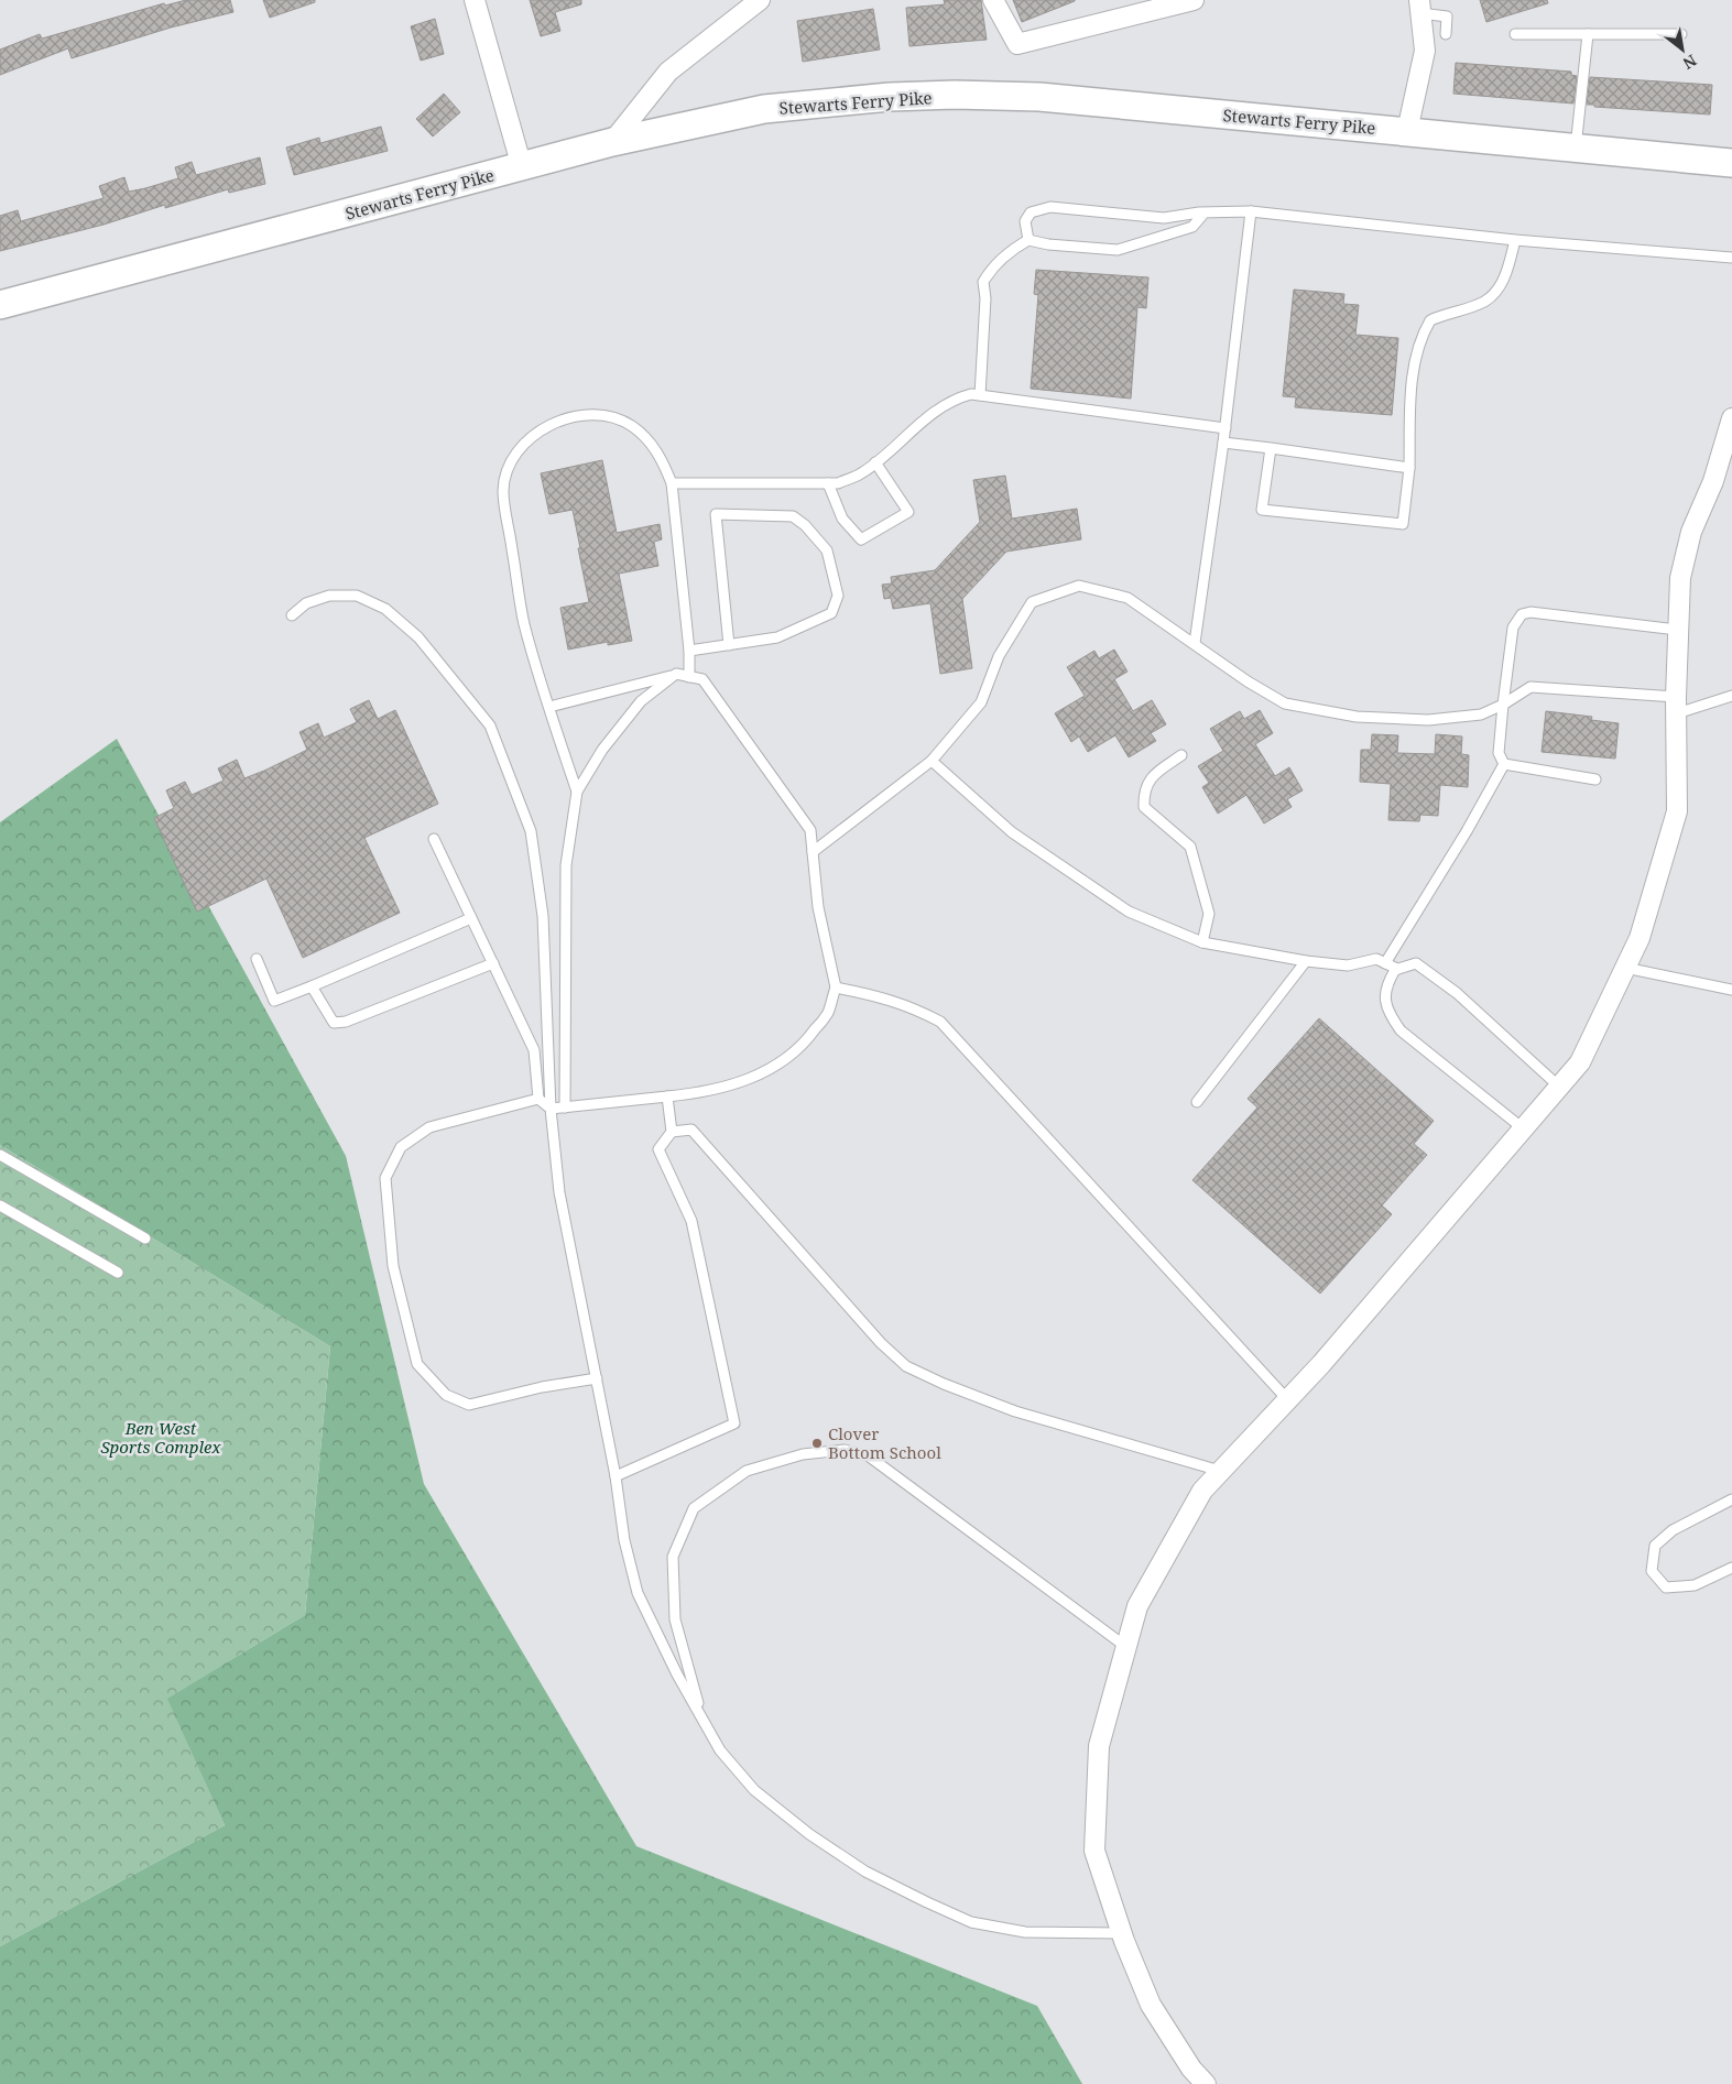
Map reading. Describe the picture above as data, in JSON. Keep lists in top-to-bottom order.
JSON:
{
  "streets": {
    "main road": ["Stewarts Ferry Pike"]
  },
  "parks": ["Ben West Sports Complex"],
  "places": ["Clover Bottom School"],
  "north": "bottom right"
}
